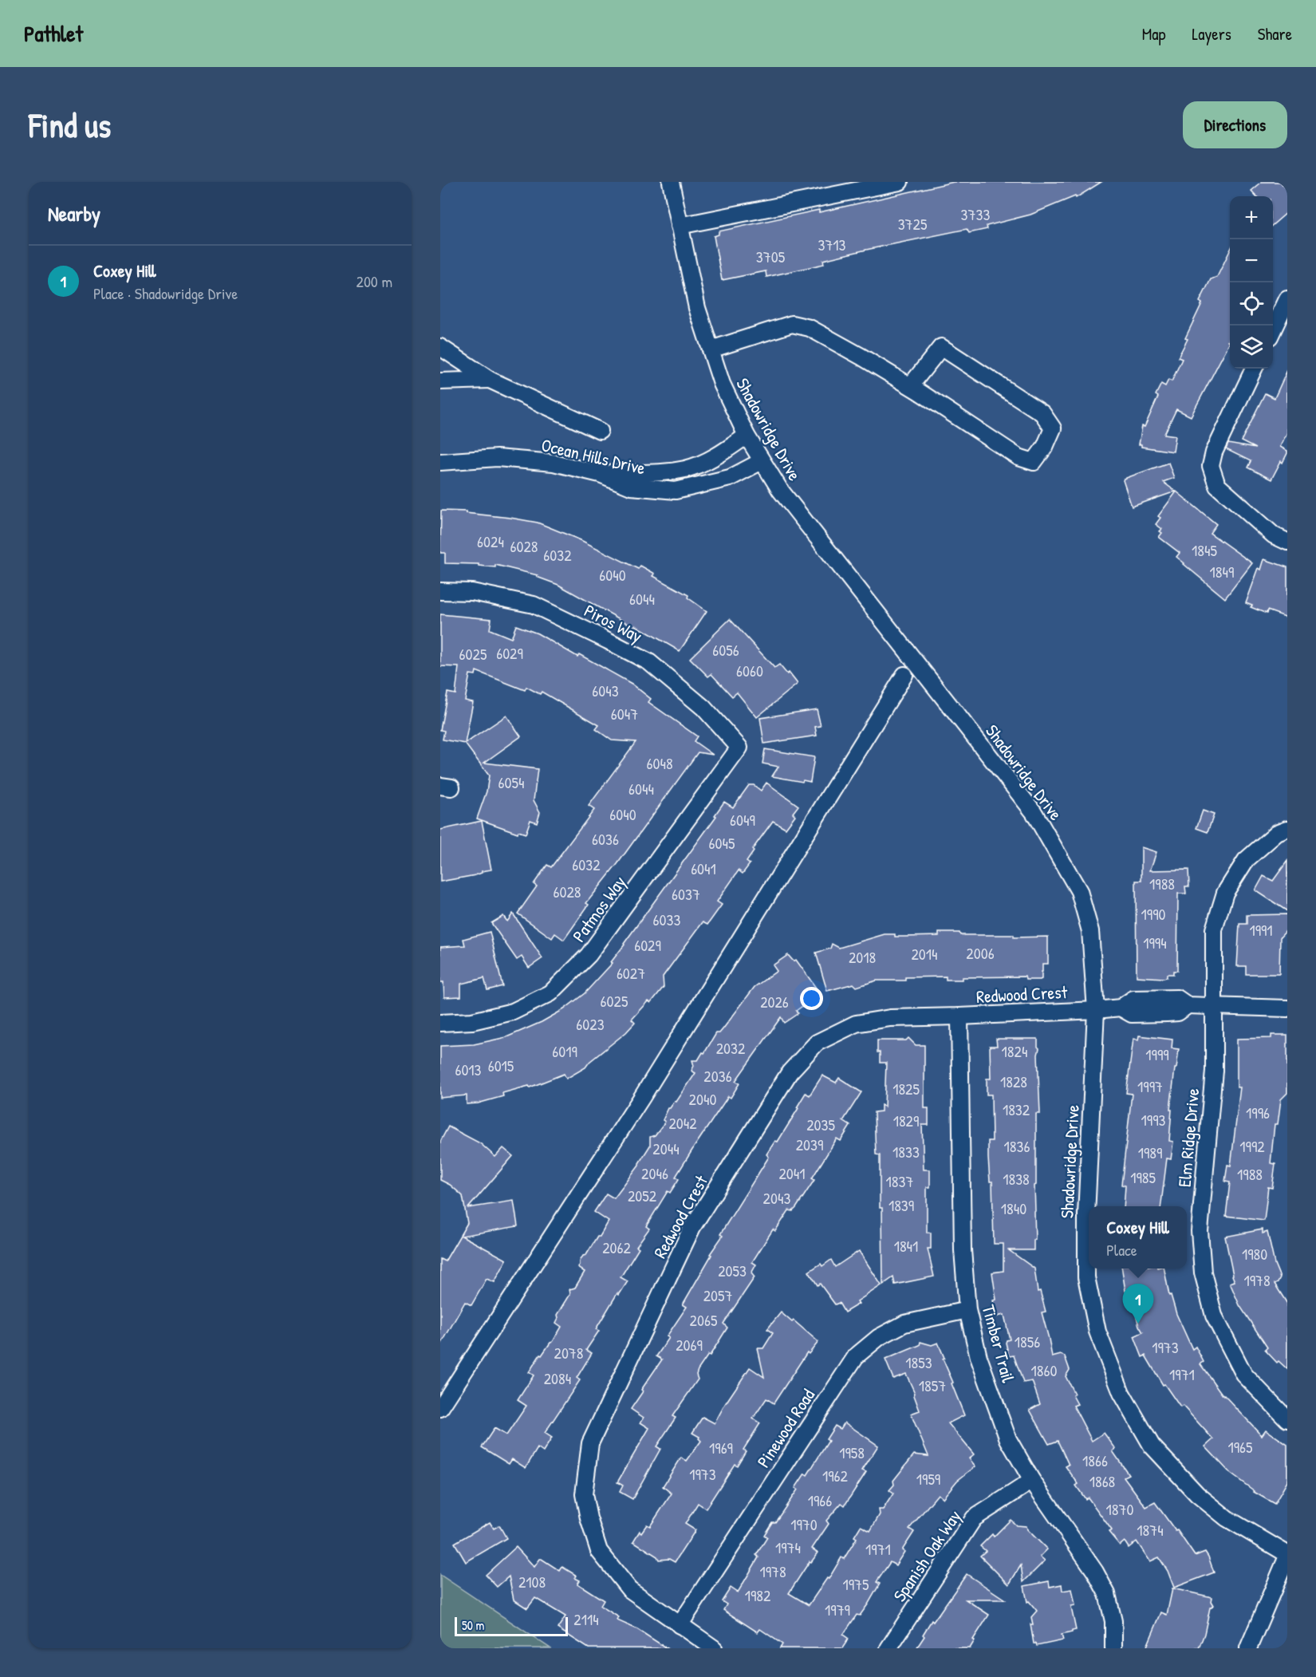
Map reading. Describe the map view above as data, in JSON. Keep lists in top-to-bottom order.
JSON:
{
  "streets": {
    "street": [
      "Shadowridge Drive",
      "Ocean Hills Drive",
      "Piros Way",
      "Patmos Way",
      "Redwood Crest",
      "Elm Ridge Drive",
      "Timber Trail",
      "Pinewood Road",
      "Spanish Oak Way"
    ]
  },
  "crossings": [
    ["Shadowridge Drive", "Ocean Hills Drive"],
    ["Shadowridge Drive", "Redwood Crest"],
    ["Piros Way", "Patmos Way"],
    ["Redwood Crest", "Elm Ridge Drive"],
    ["Redwood Crest", "Timber Trail"],
    ["Redwood Crest", "Pinewood Road"],
    ["Timber Trail", "Pinewood Road"],
    ["Timber Trail", "Spanish Oak Way"]
  ],
  "house_numbers": [
    "3733",
    "3725",
    "3713",
    "3705",
    "6024",
    "6028",
    "1845",
    "6032",
    "1849",
    "6040",
    "6044",
    "6056",
    "6029",
    "6025",
    "6060",
    "6043",
    "6047",
    "6048",
    "6054",
    "6044",
    "6040",
    "6049",
    "6036",
    "6045",
    "6032",
    "6041",
    "1988",
    "6028",
    "6037",
    "1990",
    "6033",
    "1991",
    "1994",
    "6029",
    "2006",
    "2014",
    "2018",
    "6027",
    "6025",
    "2026",
    "6023",
    "2032",
    "6019",
    "1824",
    "1999",
    "6015",
    "6013",
    "2036",
    "1828",
    "1997",
    "1825",
    "2040",
    "1832",
    "1996",
    "1993",
    "1829",
    "2042",
    "2035",
    "2039",
    "1836",
    "1992",
    "2044",
    "1833",
    "1989",
    "2046",
    "2041",
    "1988",
    "1985",
    "1838",
    "1837",
    "2052",
    "2043",
    "1839",
    "1840",
    "1841",
    "2062",
    "1980",
    "2053",
    "1978",
    "2057",
    "2065",
    "1856",
    "2069",
    "1973",
    "2078",
    "1853",
    "1860",
    "1971",
    "2084",
    "1857",
    "1965",
    "1969",
    "1958",
    "1866",
    "1973",
    "1962",
    "1959",
    "1868",
    "1966",
    "1870",
    "1970",
    "1874",
    "1974",
    "1971",
    "1978",
    "2108",
    "1975",
    "1982",
    "1979",
    "2114"
  ],
  "scale_bar": "50 m",
  "page": {
    "header": "Pathlet",
    "nav": ["Map", "Layers", "Share"],
    "buttons": "Directions",
    "title": "Find us",
    "heading": "Nearby",
    "map_buttons": ["+", "−"],
    "list": [
      {
        "mark": "1",
        "name": "Coxey Hill",
        "note": "Place · Shadowridge Drive",
        "value": "200 m"
      }
    ],
    "popup": ["Coxey Hill", "Place"],
    "pins": "1",
    "scale": "50 m"
  }
}
